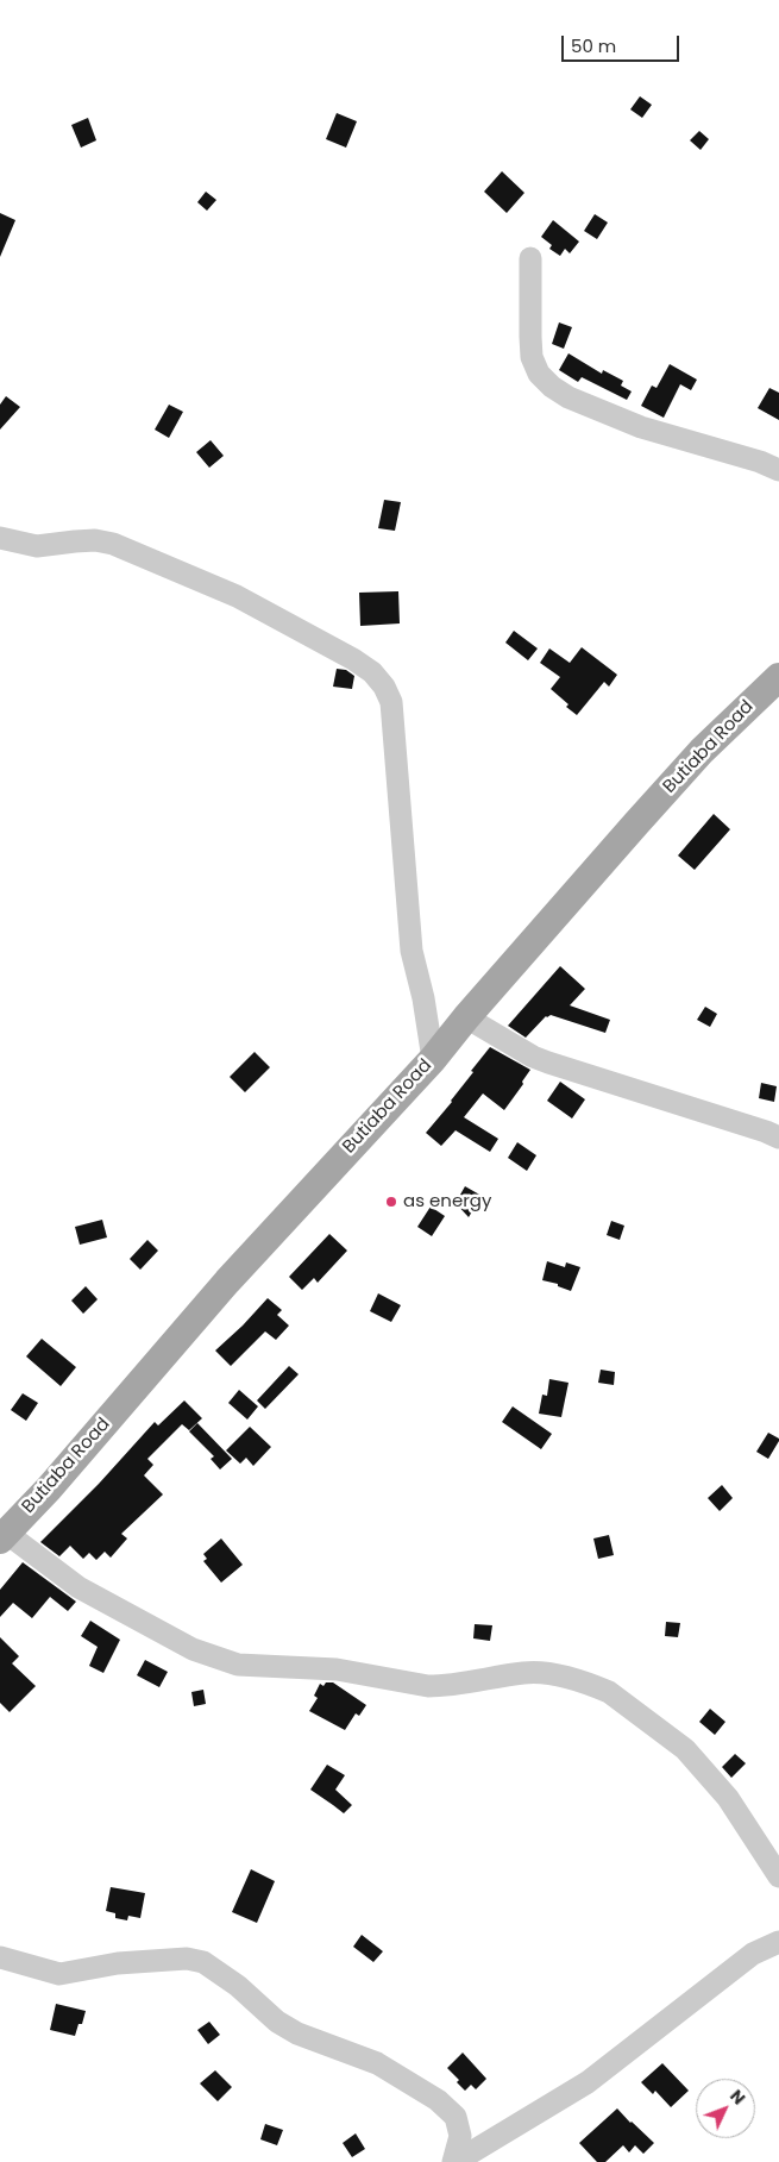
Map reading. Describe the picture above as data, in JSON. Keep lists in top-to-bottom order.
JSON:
{
  "streets": {
    "main road": ["Butiaba Road"]
  },
  "places": ["as energy"],
  "scale_bar": "50 m",
  "north": "top right"
}
